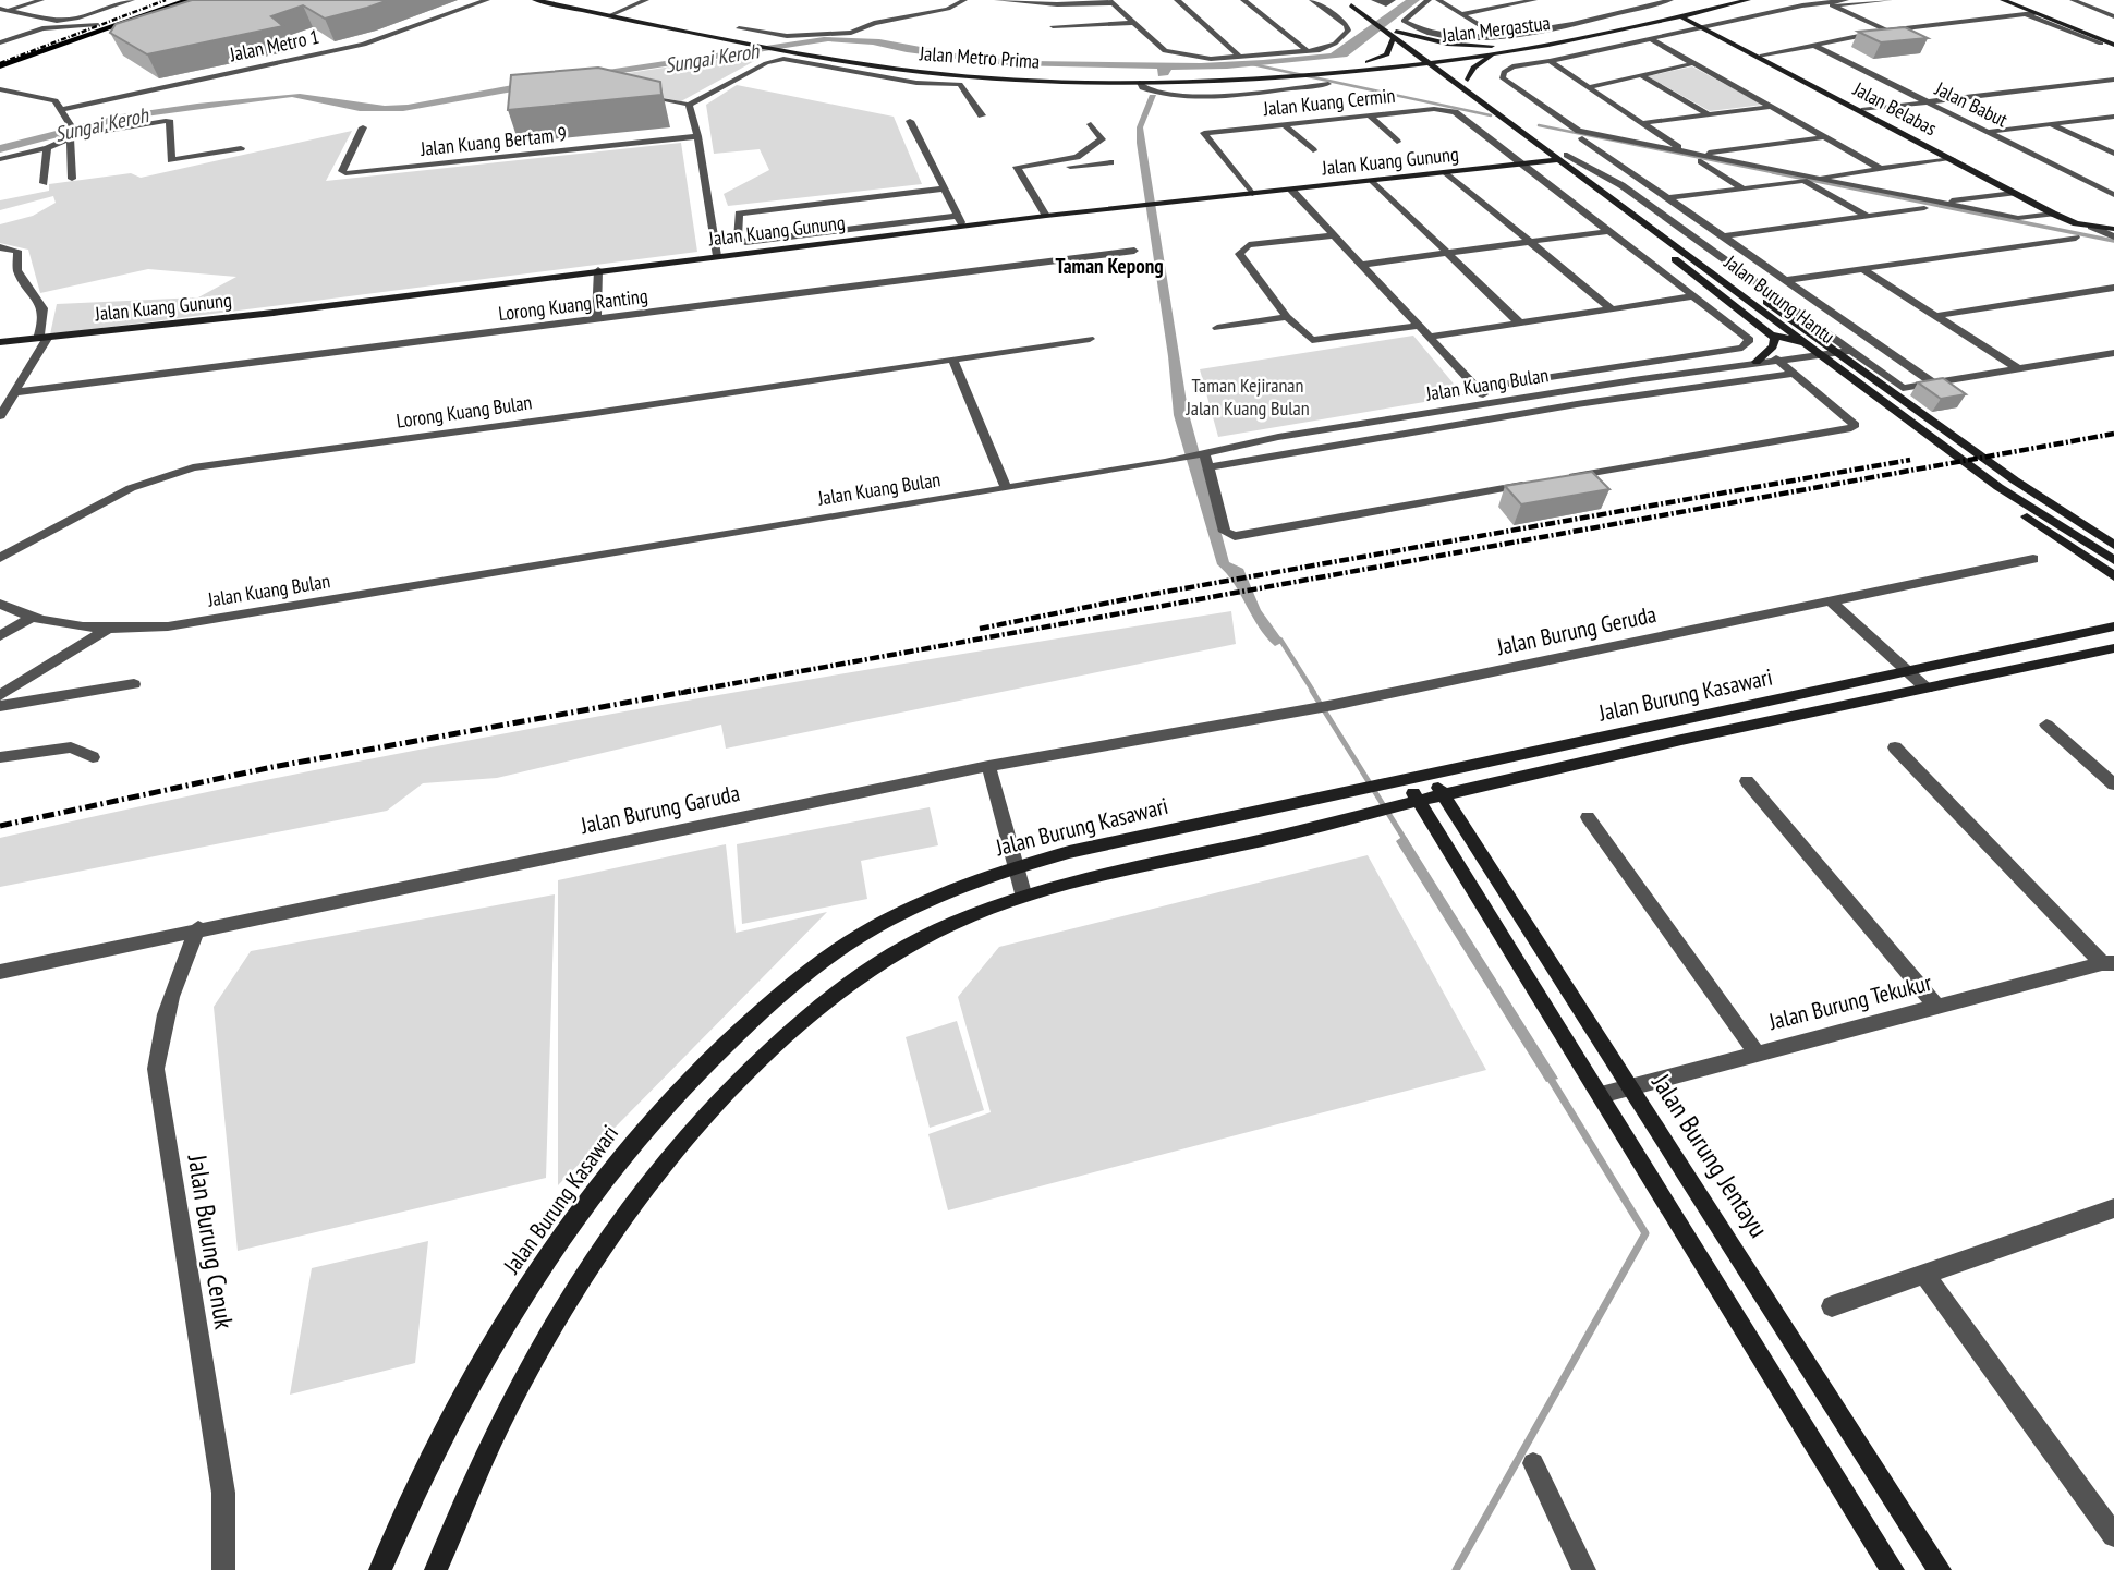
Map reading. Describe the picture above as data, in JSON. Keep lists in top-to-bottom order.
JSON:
{
  "streets": {
    "main road": [
      "Jalan Mergastua",
      "Jalan Metro Prima",
      "Jalan Belabas",
      "Jalan Kuang Gunung",
      "Jalan Burung Hantu",
      "Jalan Burung Kasawari",
      "Jalan Burung Jentayu"
    ],
    "street": [
      "Jalan Metro 1",
      "Jalan Kuang Cermin",
      "Jalan Babut",
      "Jalan Kuang Bertam 9",
      "Lorong Kuang Ranting",
      "Jalan Kuang Bulan",
      "Lorong Kuang Bulan",
      "Jalan Burung Geruda",
      "Jalan Burung Garuda",
      "Jalan Burung Tekukur",
      "Jalan Burung Cenuk"
    ]
  },
  "crossings": [
    ["Jalan Mergastua", "Jalan Metro Prima"],
    ["Jalan Mergastua", "Jalan Belabas"],
    ["Jalan Mergastua", "Jalan Burung Hantu"],
    ["Jalan Metro Prima", "Jalan Burung Hantu"],
    ["Jalan Kuang Cermin", "Jalan Kuang Gunung"],
    ["Jalan Kuang Gunung", "Jalan Burung Hantu"],
    ["Jalan Burung Geruda", "Jalan Burung Garuda"],
    ["Jalan Burung Kasawari", "Jalan Burung Jentayu"],
    ["Jalan Burung Garuda", "Jalan Burung Cenuk"],
    ["Jalan Burung Tekukur", "Jalan Burung Jentayu"]
  ],
  "districts": ["Taman Kepong"],
  "water": ["Sungai Keroh"],
  "parks": ["Taman Kejiranan Jalan Kuang Bulan"]
}
